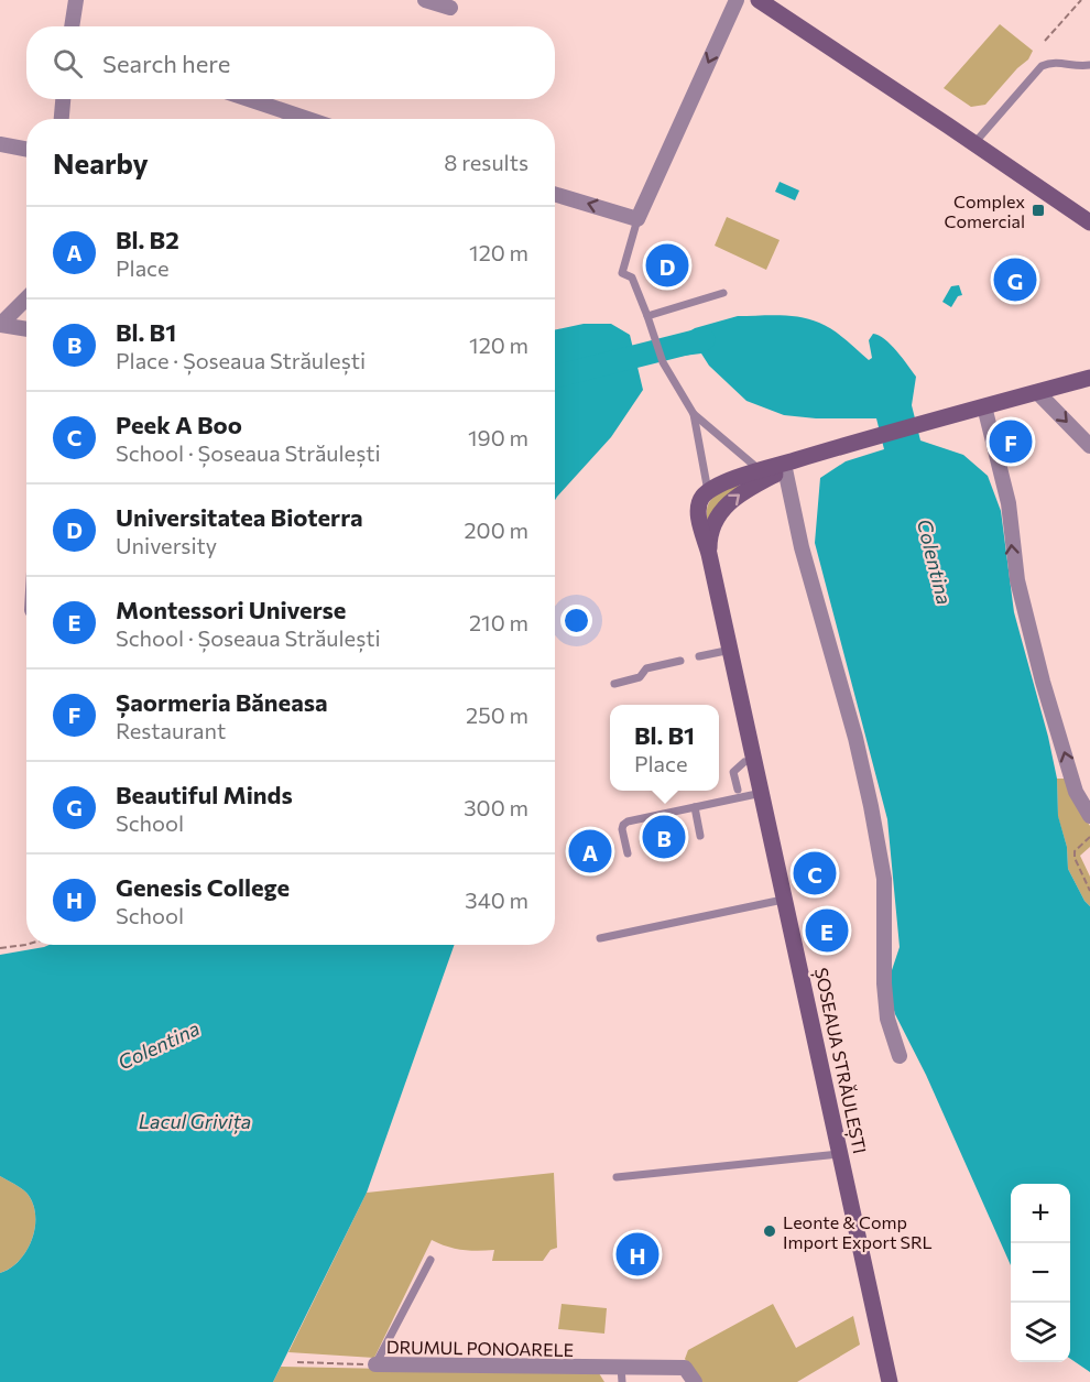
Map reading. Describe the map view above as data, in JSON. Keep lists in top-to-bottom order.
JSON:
{
  "streets": {
    "street": ["ȘOSEAUA STRĂULEȘTI", "DRUMUL PONOARELE"]
  },
  "water": ["Colentina", "Lacul Grivița"],
  "places": {
    "transit": ["Complex Comercial"],
    "other": ["Leonte & Comp Import Export SRL"]
  },
  "page": {
    "search": "Search here",
    "heading": ["Nearby", "8 results"],
    "list": [
      {
        "mark": "A",
        "name": "Bl. B2",
        "note": "Place",
        "value": "120 m"
      },
      {
        "mark": "B",
        "name": "Bl. B1",
        "note": "Place · Șoseaua Străulești",
        "value": "120 m"
      },
      {
        "mark": "C",
        "name": "Peek A Boo",
        "note": "School · Șoseaua Străulești",
        "value": "190 m"
      },
      {
        "mark": "D",
        "name": "Universitatea Bioterra",
        "note": "University",
        "value": "200 m"
      },
      {
        "mark": "E",
        "name": "Montessori Universe",
        "note": "School · Șoseaua Străulești",
        "value": "210 m"
      },
      {
        "mark": "F",
        "name": "Șaormeria Băneasa",
        "note": "Restaurant",
        "value": "250 m"
      },
      {
        "mark": "G",
        "name": "Beautiful Minds",
        "note": "School",
        "value": "300 m"
      },
      {
        "mark": "H",
        "name": "Genesis College",
        "note": "School",
        "value": "340 m"
      }
    ],
    "pins": [
      "D",
      "G",
      "F",
      "B",
      "A",
      "C",
      "E",
      "H"
    ],
    "popup": ["Bl. B1", "Place"],
    "map_buttons": ["+", "−"]
  }
}
